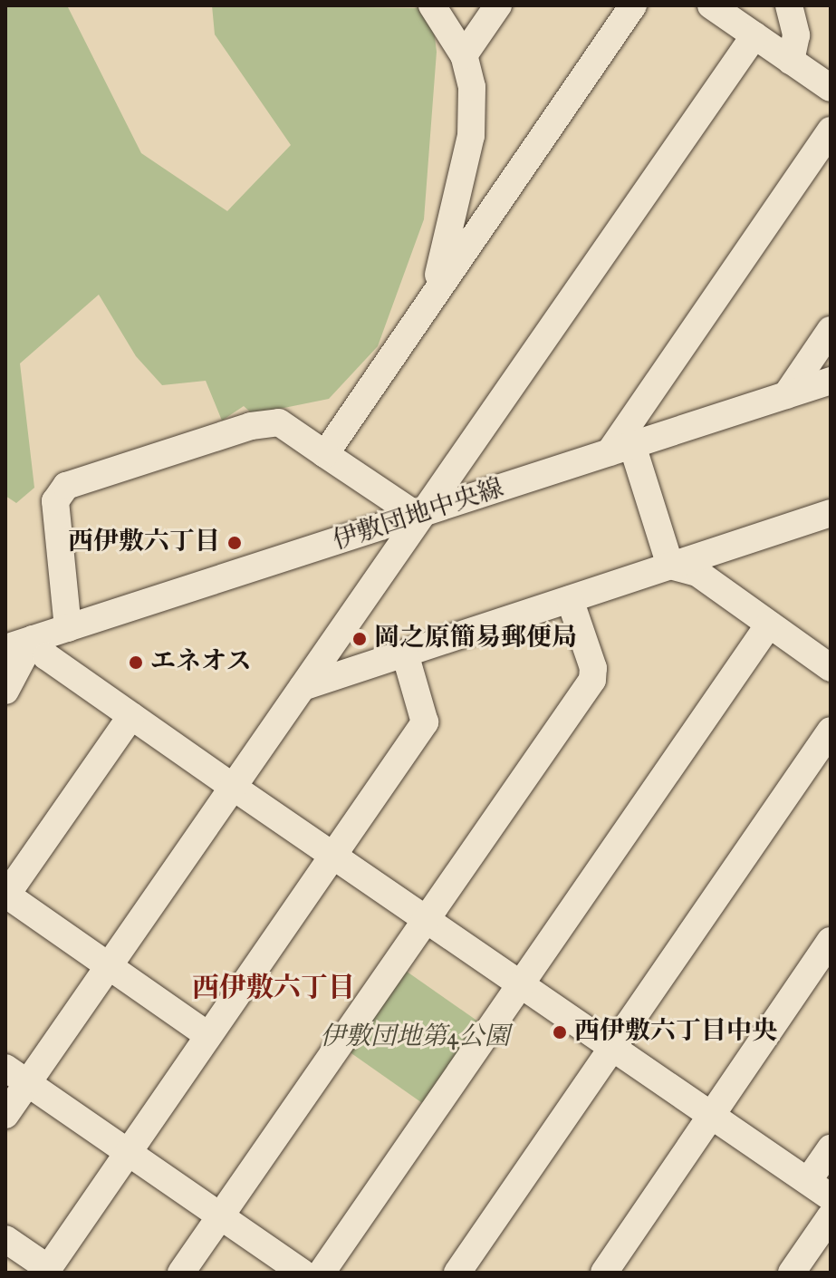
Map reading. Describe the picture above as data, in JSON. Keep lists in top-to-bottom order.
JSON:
{
  "streets": {
    "street": ["伊敷団地中央線"]
  },
  "districts": ["西伊敷六丁目"],
  "parks": ["伊敷団地第4公園"],
  "places": [
    "西伊敷六丁目",
    "岡之原簡易郵便局",
    "エネオス",
    "西伊敷六丁目中央"
  ]
}
